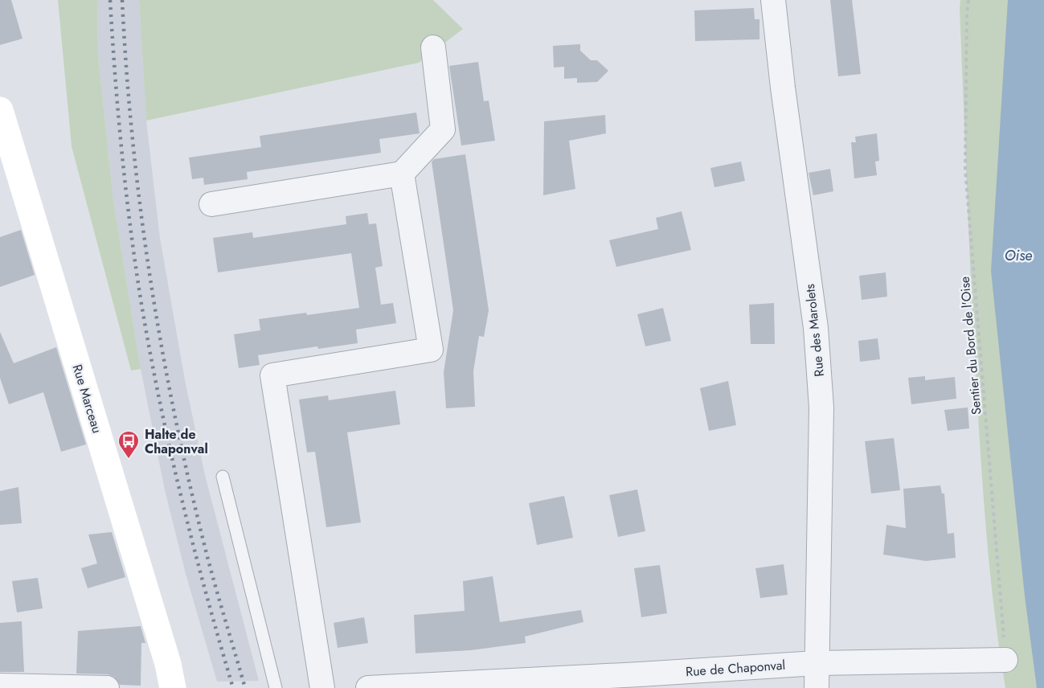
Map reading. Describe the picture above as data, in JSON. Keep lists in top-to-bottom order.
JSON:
{
  "streets": {
    "main road": ["Rue Marceau"],
    "street": ["Rue des Marolets", "Rue de Chaponval"],
    "path": ["Sentier du Bord de l'Oise"]
  },
  "crossings": [
    ["Rue des Marolets", "Rue de Chaponval"],
    ["Sentier du Bord de l'Oise", "Rue de Chaponval"]
  ],
  "water": ["Oise"],
  "places": {
    "bus stop": ["Halte de Chaponval"]
  }
}
